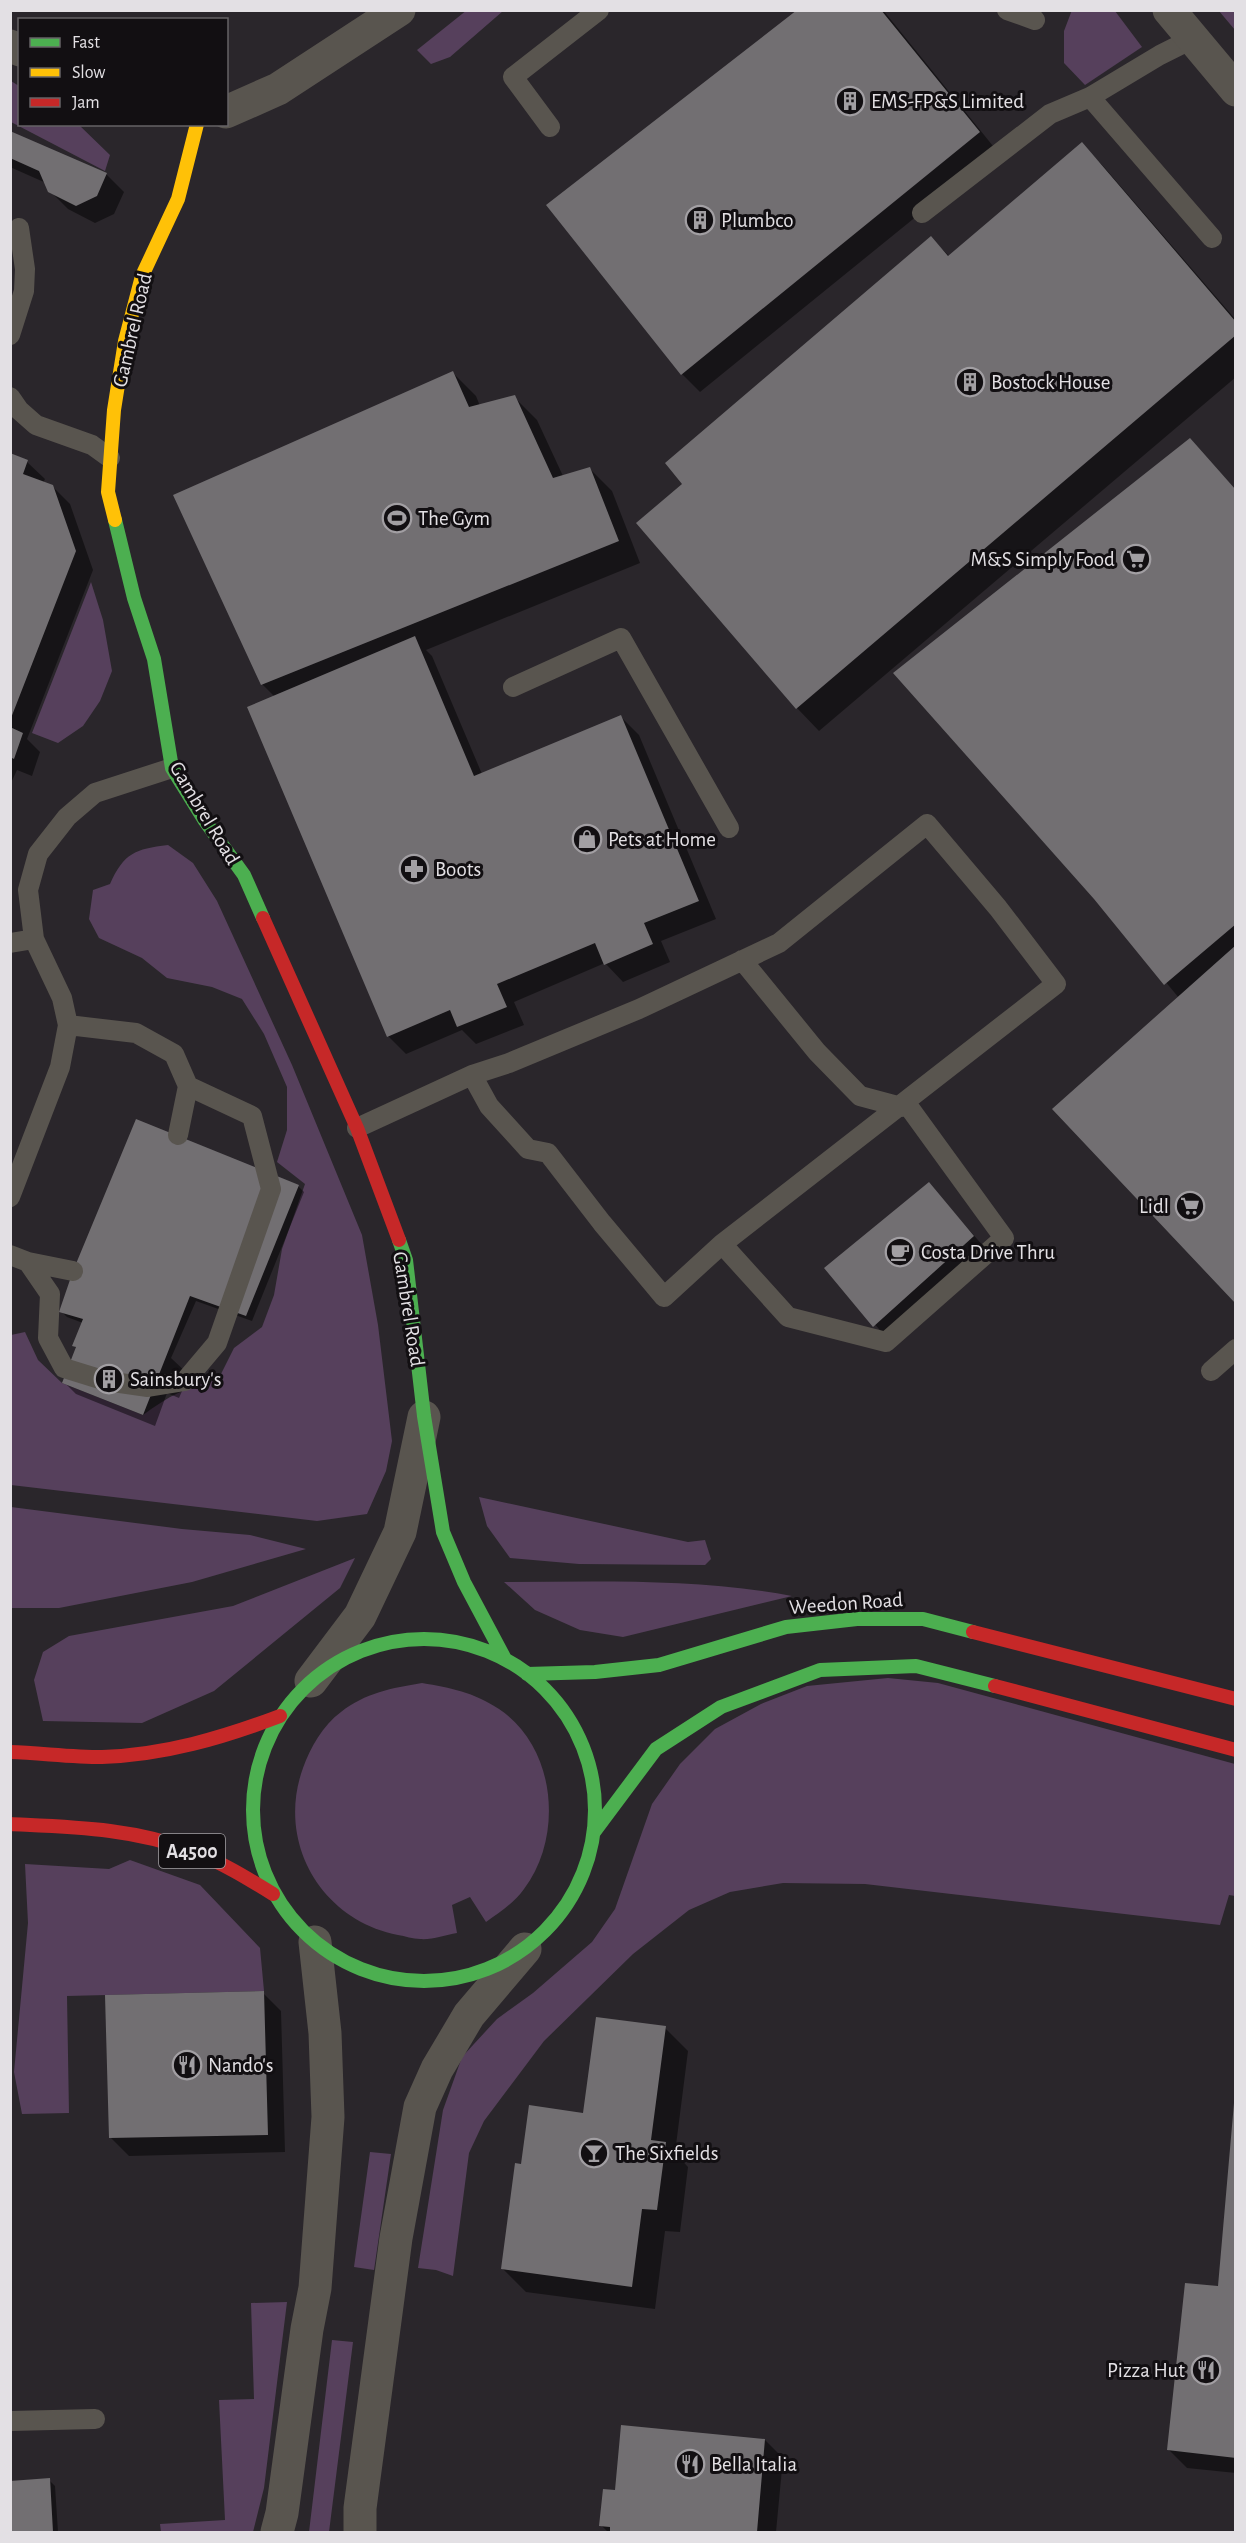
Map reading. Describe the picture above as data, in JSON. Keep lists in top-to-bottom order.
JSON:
{
  "streets": {
    "main road": ["Gambrel Road", "Weedon Road", "A4500"]
  },
  "places": {
    "building": [
      "EMS-FP&S Limited",
      "Plumbco",
      "Bostock House",
      "Sainsbury's"
    ],
    "sports": ["The Gym"],
    "supermarket": ["M&S Simply Food", "Lidl"],
    "shop": ["Pets at Home"],
    "pharmacy": ["Boots"],
    "cafe": ["Costa Drive Thru"],
    "restaurant": ["Nando's", "Pizza Hut", "Bella Italia"],
    "bar": ["The Sixfields"]
  },
  "legend": ["Fast", "Slow", "Jam"]
}
